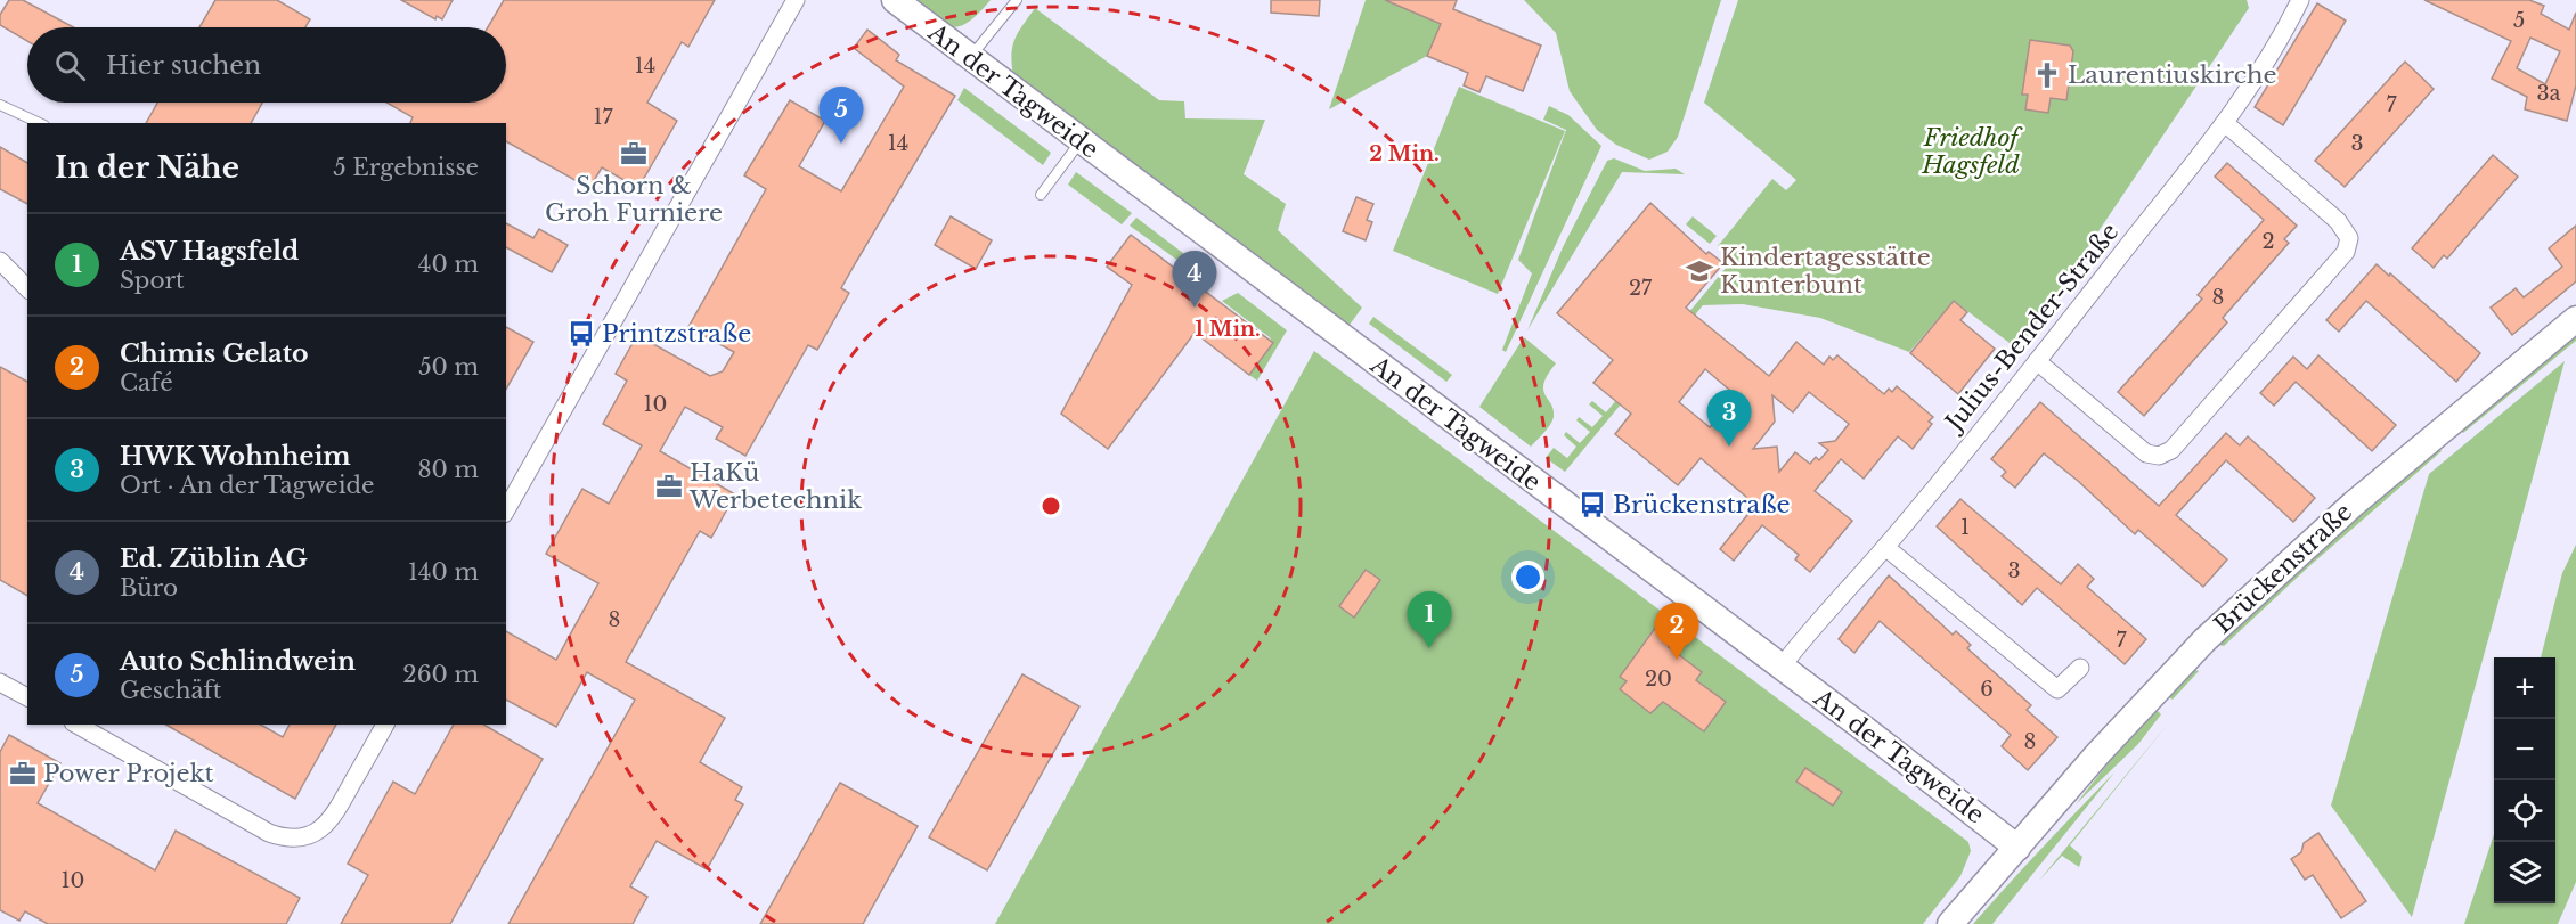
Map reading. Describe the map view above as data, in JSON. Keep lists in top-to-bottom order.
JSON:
{
  "streets": {
    "main road": ["An der Tagweide", "Brückenstraße"],
    "street": ["Julius-Bender-Straße"]
  },
  "crossings": [
    ["An der Tagweide", "Julius-Bender-Straße"],
    ["An der Tagweide", "Brückenstraße"]
  ],
  "parks": ["Friedhof Hagsfeld"],
  "places": {
    "church": ["Laurentiuskirche"],
    "office": ["Schorn & Groh Furniere", "HaKü Werbetechnik", "Power Projekt"],
    "school or university": ["Kindertagesstätte Kunterbunt"],
    "bus stop": ["Printzstraße", "Brückenstraße"]
  },
  "house_numbers": [
    "5",
    "14",
    "3a",
    "7",
    "17",
    "14",
    "3",
    "2",
    "27",
    "8",
    "10",
    "1",
    "3",
    "8",
    "7",
    "20",
    "6",
    "8",
    "10"
  ],
  "page": {
    "search": "Hier suchen",
    "pins": [
      "5",
      "4",
      "3",
      "1",
      "2"
    ],
    "heading": ["In der Nähe", "5 Ergebnisse"],
    "list": [
      {
        "mark": "1",
        "name": "ASV Hagsfeld",
        "note": "Sport",
        "value": "40 m"
      },
      {
        "mark": "2",
        "name": "Chimis Gelato",
        "note": "Café",
        "value": "50 m"
      },
      {
        "mark": "3",
        "name": "HWK Wohnheim",
        "note": "Ort · An der Tagweide",
        "value": "80 m"
      },
      {
        "mark": "4",
        "name": "Ed. Züblin AG",
        "note": "Büro",
        "value": "140 m"
      },
      {
        "mark": "5",
        "name": "Auto Schlindwein",
        "note": "Geschäft",
        "value": "260 m"
      }
    ],
    "map_buttons": ["+", "−"]
  },
  "rings": ["2 Min.", "1 Min."]
}
